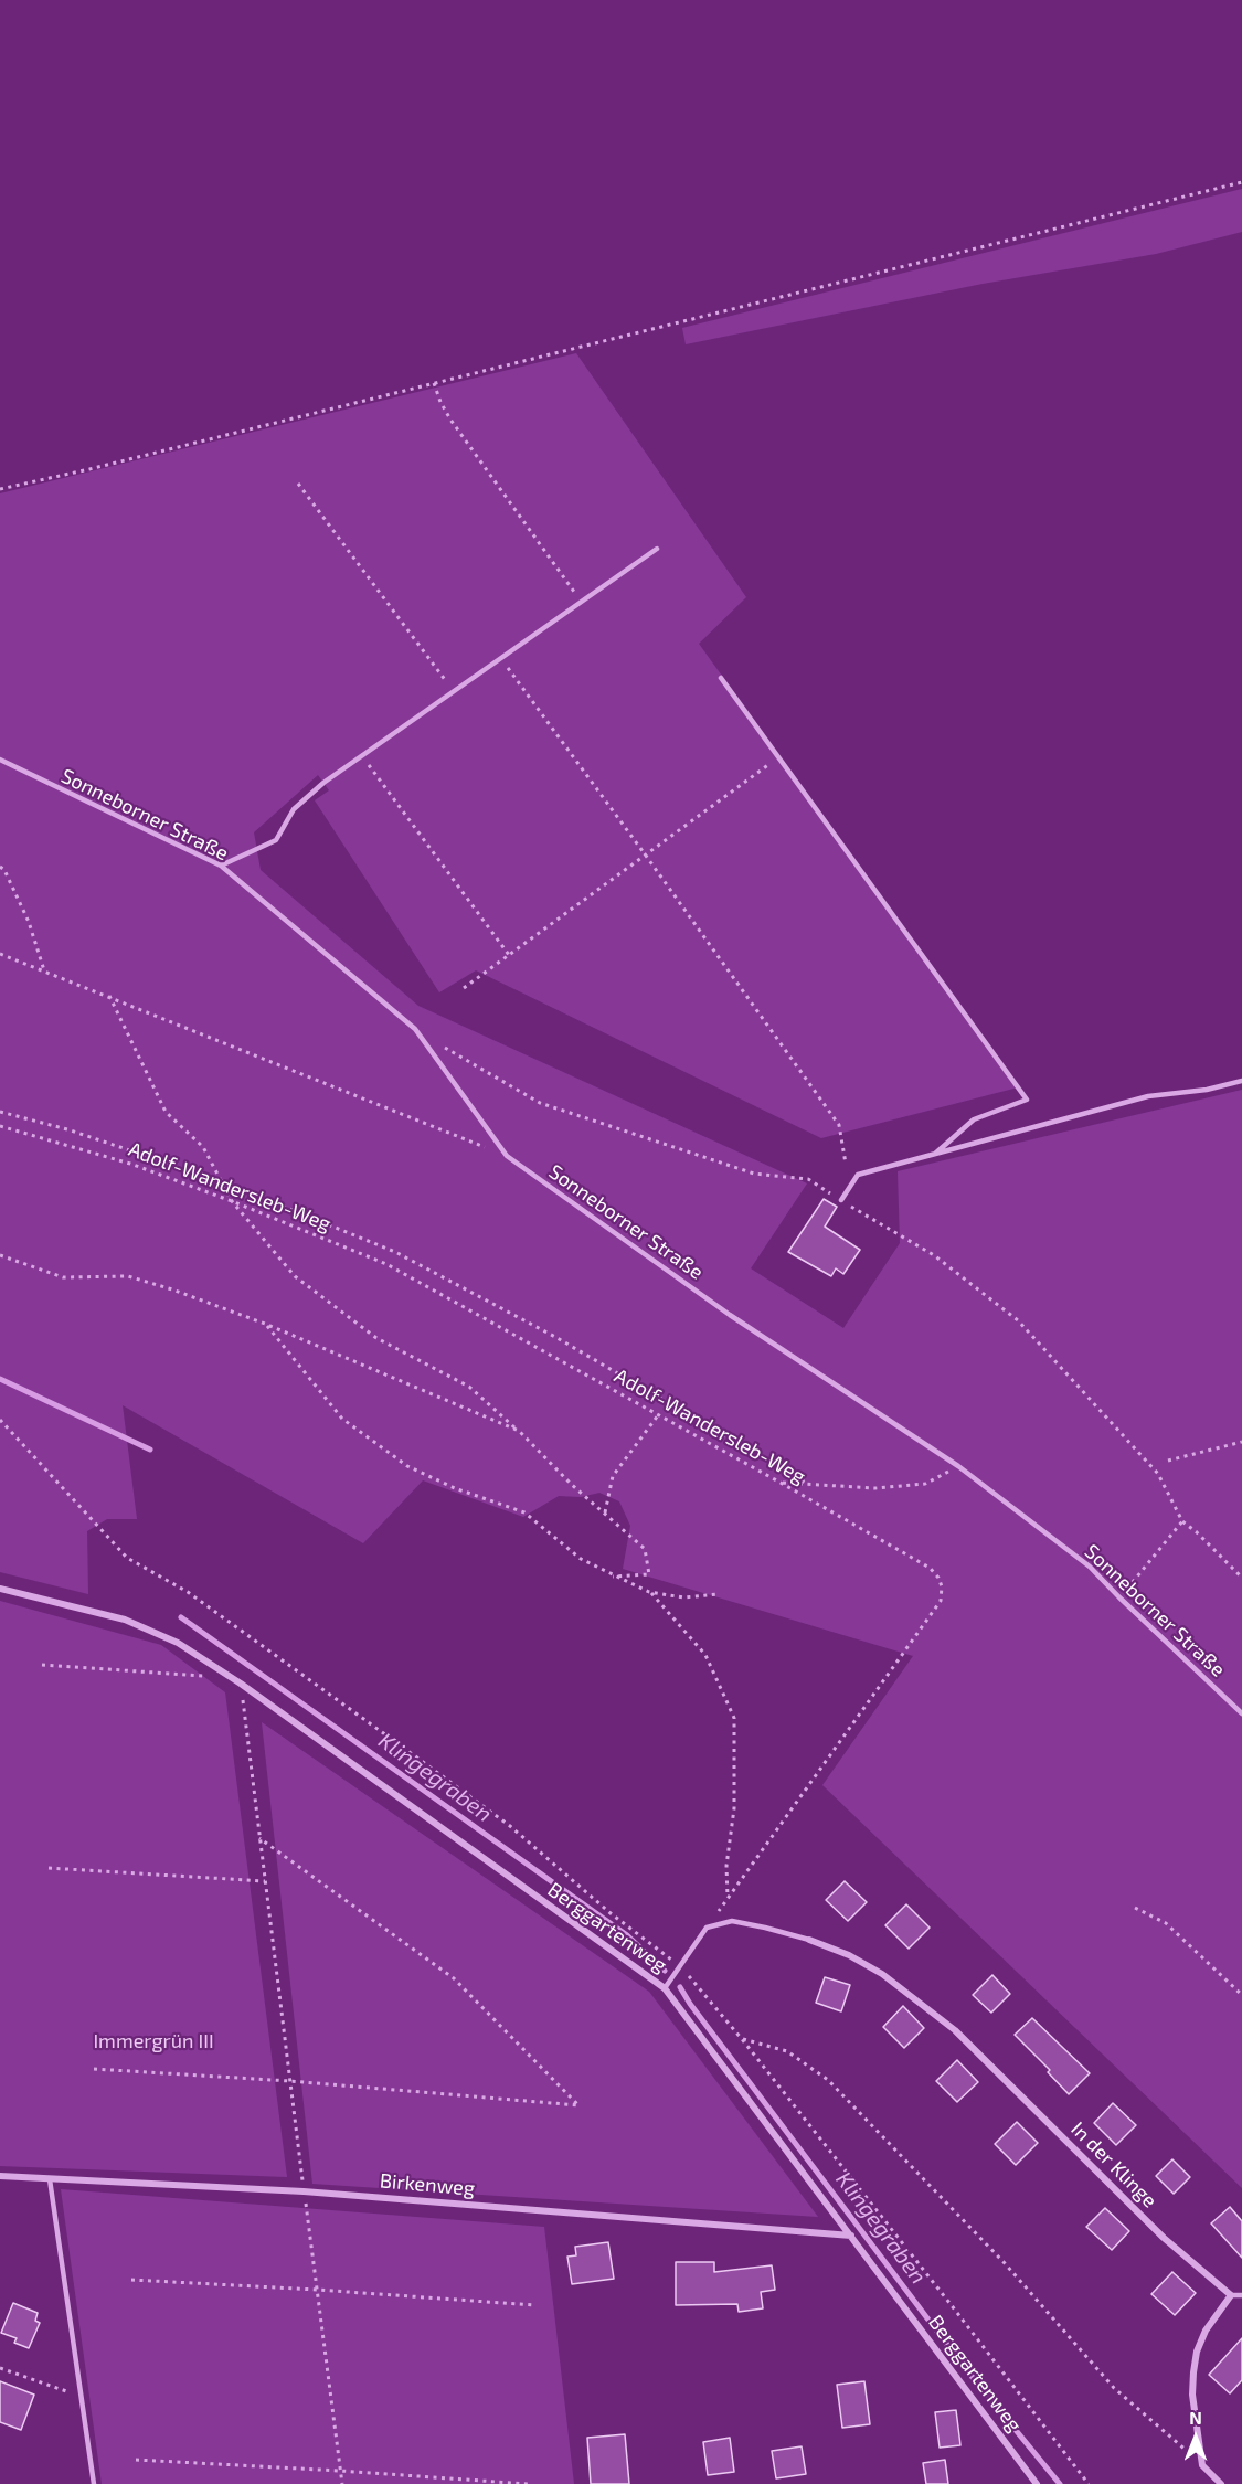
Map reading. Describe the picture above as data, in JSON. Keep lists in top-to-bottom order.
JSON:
{
  "streets": {
    "street": ["Berggartenweg", "In der Klinge", "Birkenweg"],
    "lane": ["Sonneborner Straße"],
    "path": ["Adolf-Wandersleb-Weg"]
  },
  "crossings": [
    ["Berggartenweg", "Birkenweg"]
  ],
  "water": ["Klingegraben"],
  "parks": ["Immergrün III"],
  "north": "top"
}
